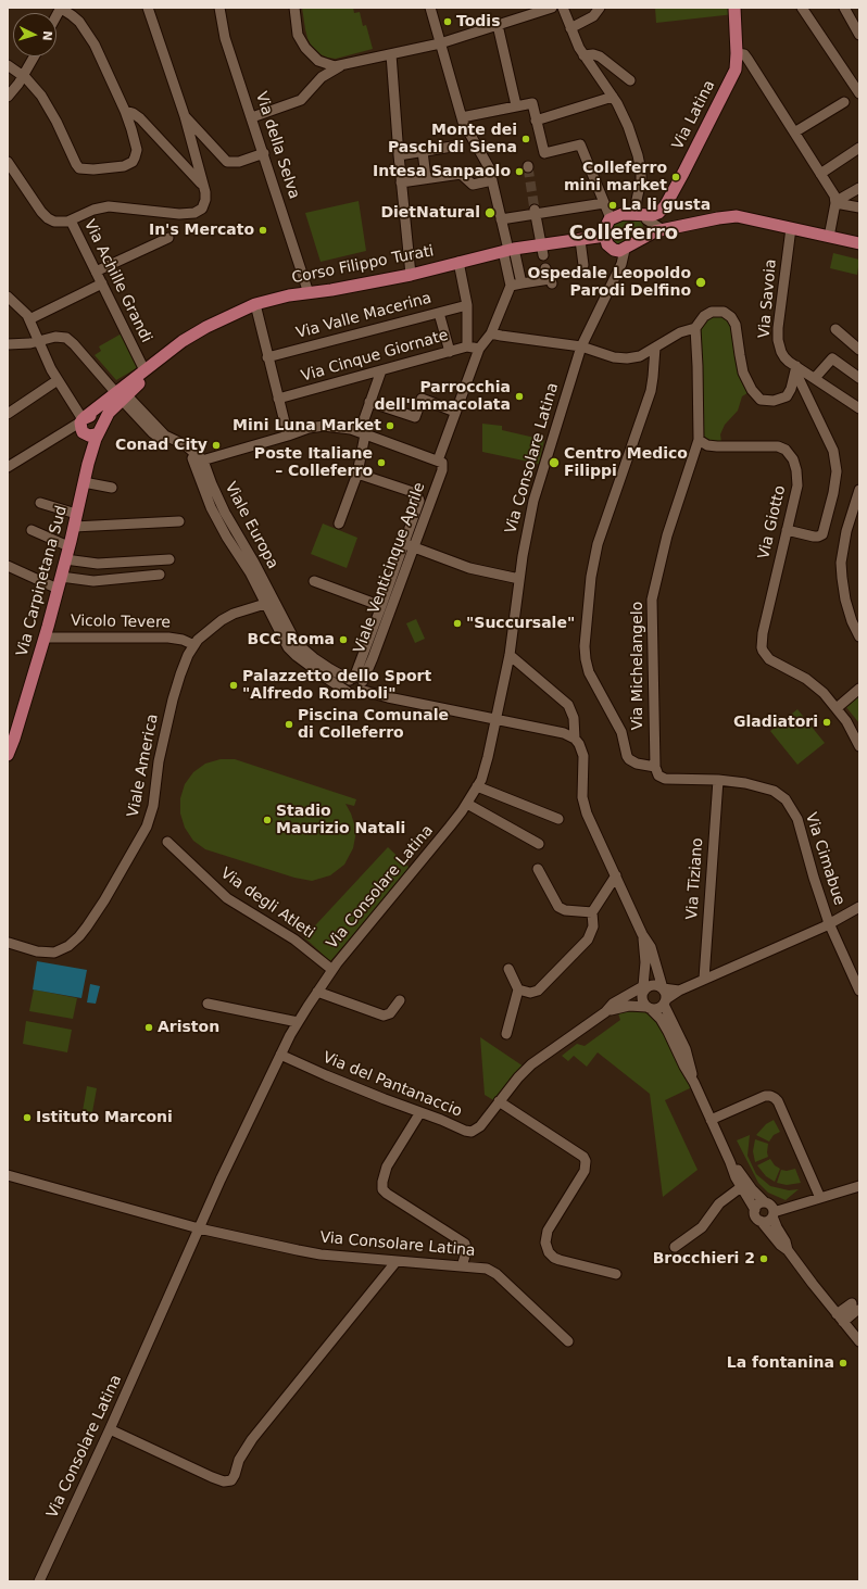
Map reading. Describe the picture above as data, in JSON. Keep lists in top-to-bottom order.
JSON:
{
  "streets": {
    "main road": ["Via Latina", "Corso Filippo Turati", "Via Carpinetana Sud"],
    "street": [
      "Via della Selva",
      "Via Achille Grandi",
      "Via Savoia",
      "Via Valle Macerina",
      "Via Cinque Giornate",
      "Via Consolare Latina",
      "Via Giotto",
      "Viale Europa",
      "Viale Venticinque Aprile",
      "Vicolo Tevere",
      "Via Michelangelo",
      "Viale America",
      "Via Cimabue",
      "Via Tiziano",
      "Via degli Atleti",
      "Via del Pantanaccio"
    ]
  },
  "crossings": [
    ["Via Latina", "Corso Filippo Turati"],
    ["Via Latina", "Via Consolare Latina"],
    ["Via della Selva", "Corso Filippo Turati"],
    ["Corso Filippo Turati", "Via Achille Grandi"],
    ["Corso Filippo Turati", "Via Consolare Latina"],
    ["Corso Filippo Turati", "Viale Europa"],
    ["Corso Filippo Turati", "Via Carpinetana Sud"],
    ["Via Cinque Giornate", "Viale Venticinque Aprile"],
    ["Via Consolare Latina", "Viale Europa"],
    ["Via Consolare Latina", "Via degli Atleti"],
    ["Via Consolare Latina", "Via del Pantanaccio"],
    ["Via Giotto", "Via Michelangelo"],
    ["Viale Europa", "Viale Venticinque Aprile"],
    ["Viale Europa", "Viale America"],
    ["Via Carpinetana Sud", "Vicolo Tevere"],
    ["Vicolo Tevere", "Viale America"],
    ["Via Michelangelo", "Via Cimabue"],
    ["Via Cimabue", "Via Tiziano"]
  ],
  "districts": ["Colleferro"],
  "places": [
    "Todis",
    "Monte dei Paschi di Siena",
    "Intesa Sanpaolo",
    "Colleferro mini market",
    "La li gusta",
    "DietNatural",
    "In's Mercato",
    "Ospedale Leopoldo Parodi Delfino",
    "Parrocchia dell'Immacolata",
    "Mini Luna Market",
    "Conad City",
    "Poste Italiane – Colleferro",
    "Centro Medico Filippi",
    "\"Succursale\"",
    "BCC Roma",
    "Palazzetto dello Sport \"Alfredo Romboli\"",
    "Gladiatori",
    "Piscina Comunale di Colleferro",
    "Stadio Maurizio Natali",
    "Ariston",
    "Istituto Marconi",
    "Brocchieri 2",
    "La fontanina"
  ],
  "north": "right"
}
